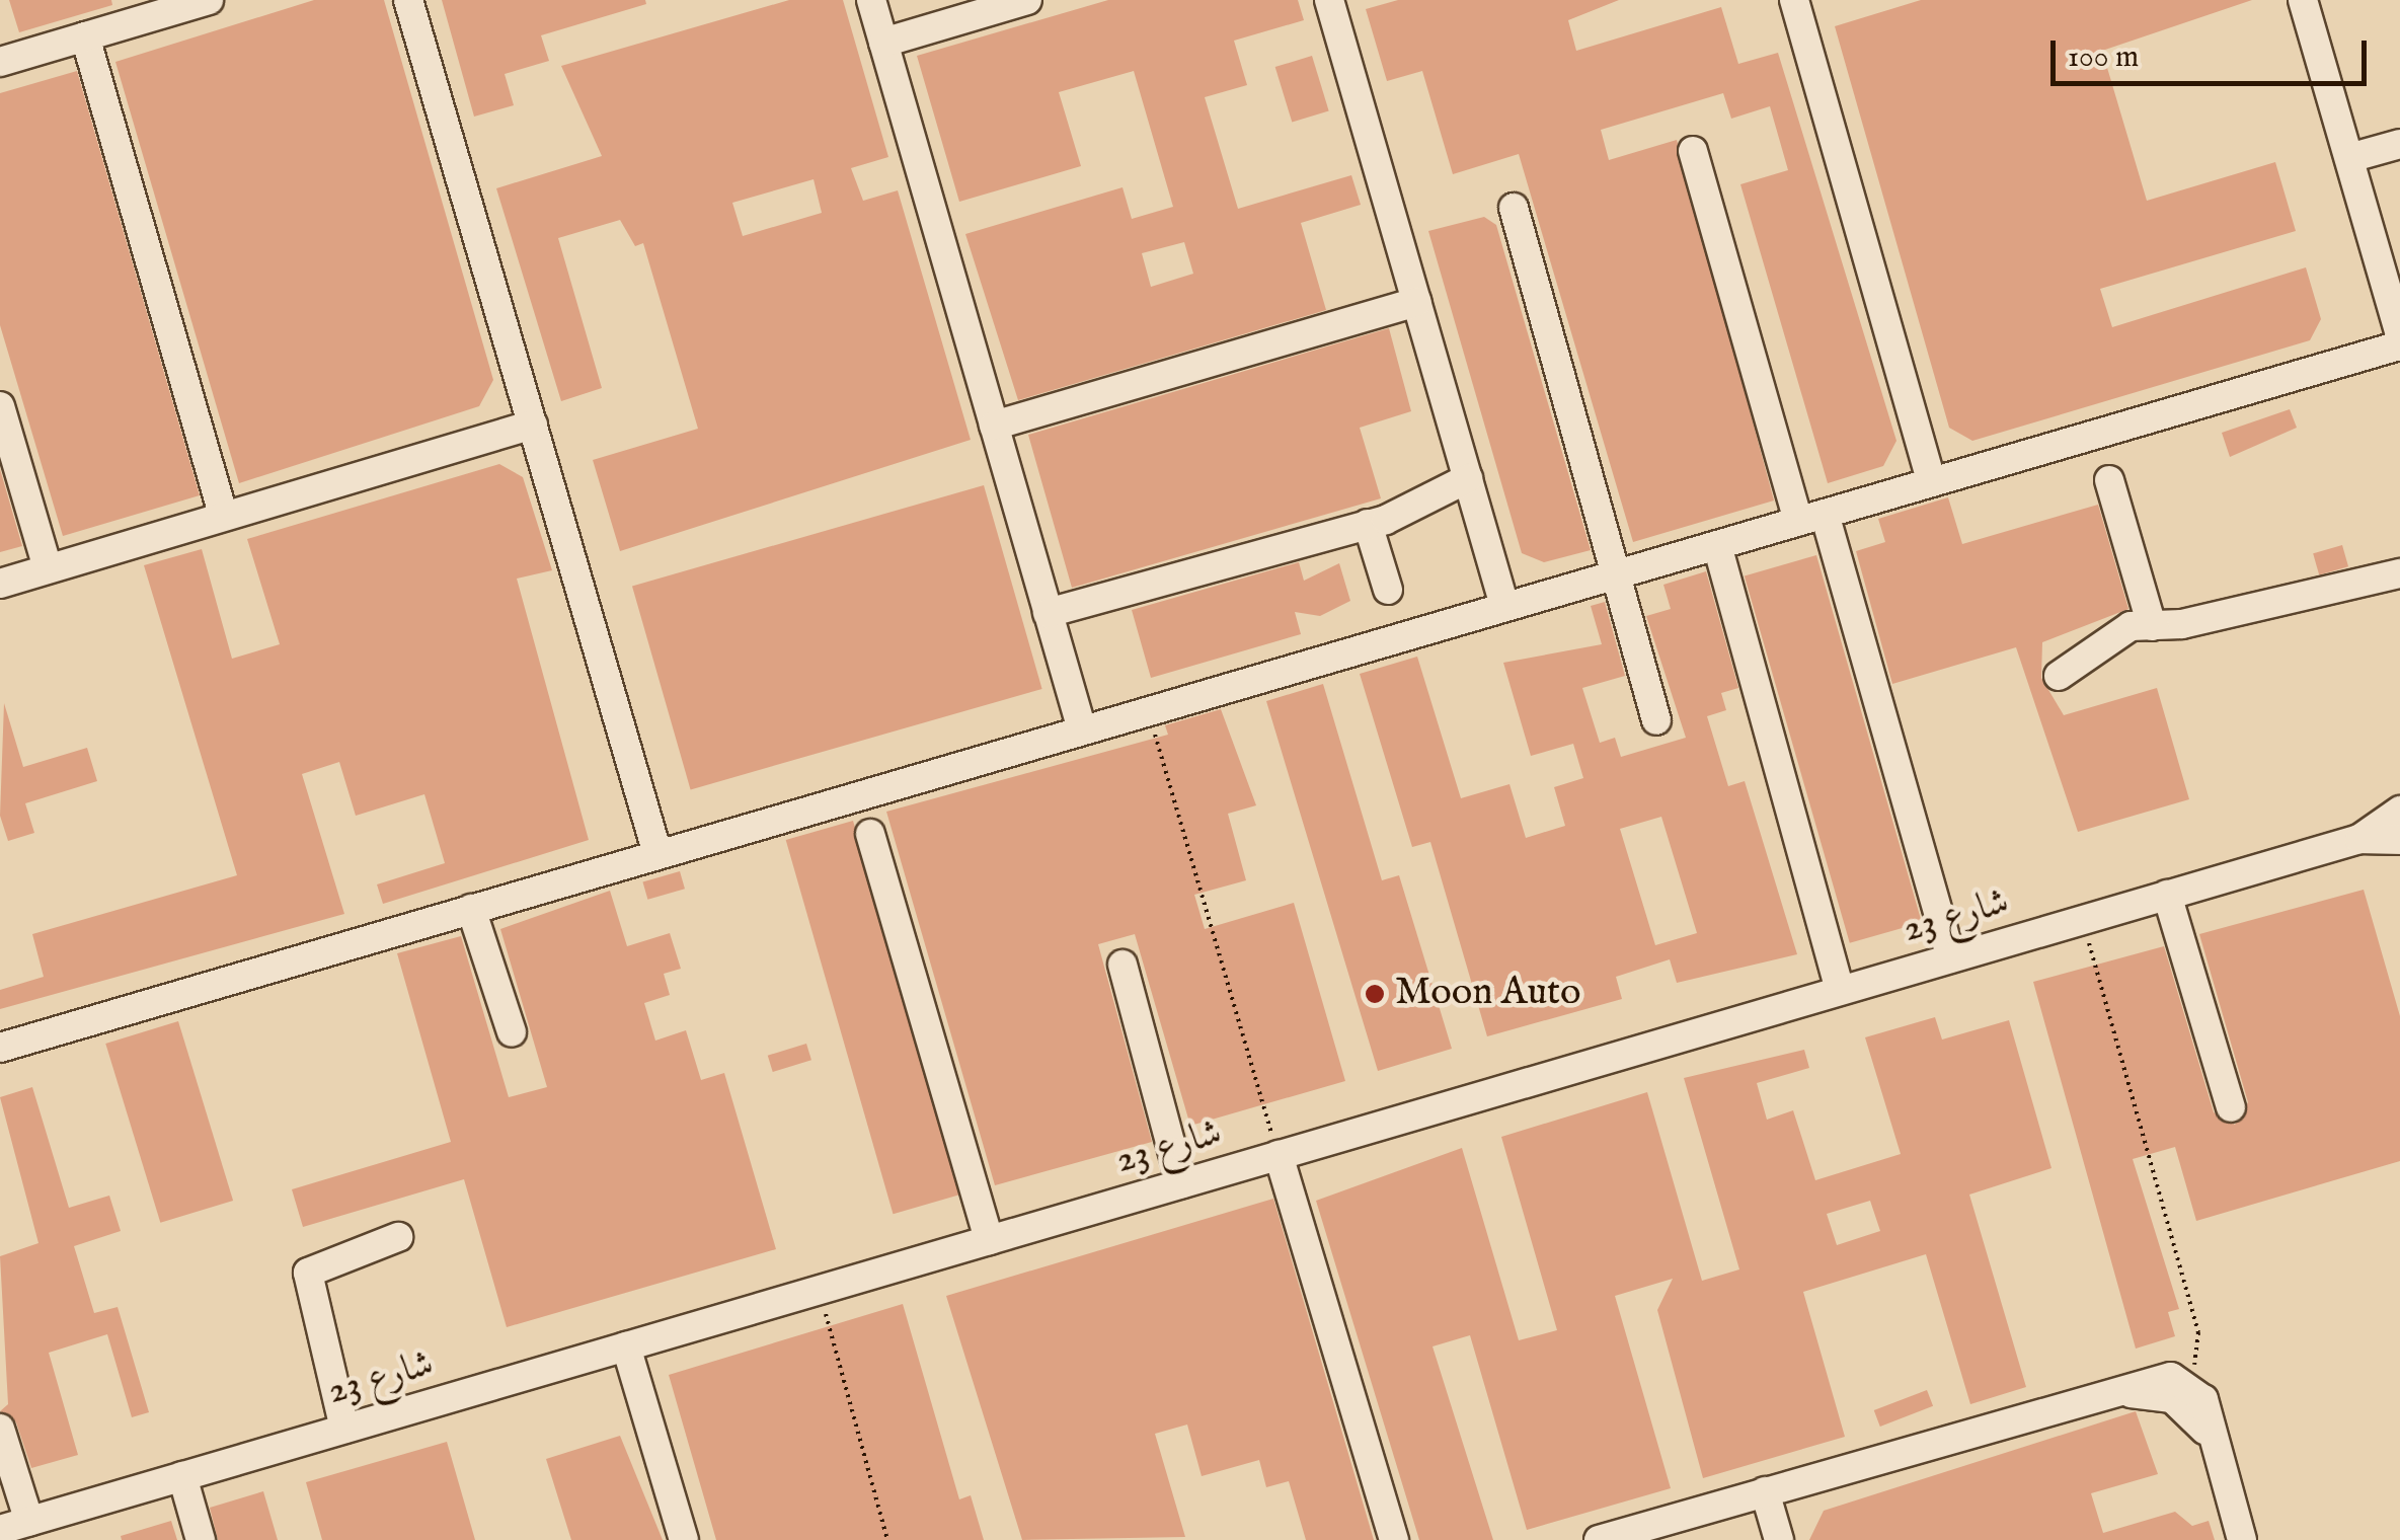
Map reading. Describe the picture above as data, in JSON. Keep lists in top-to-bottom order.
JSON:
{
  "streets": {
    "street": ["شارع 23"]
  },
  "places": ["Moon Auto"],
  "scale_bar": "100 m"
}
